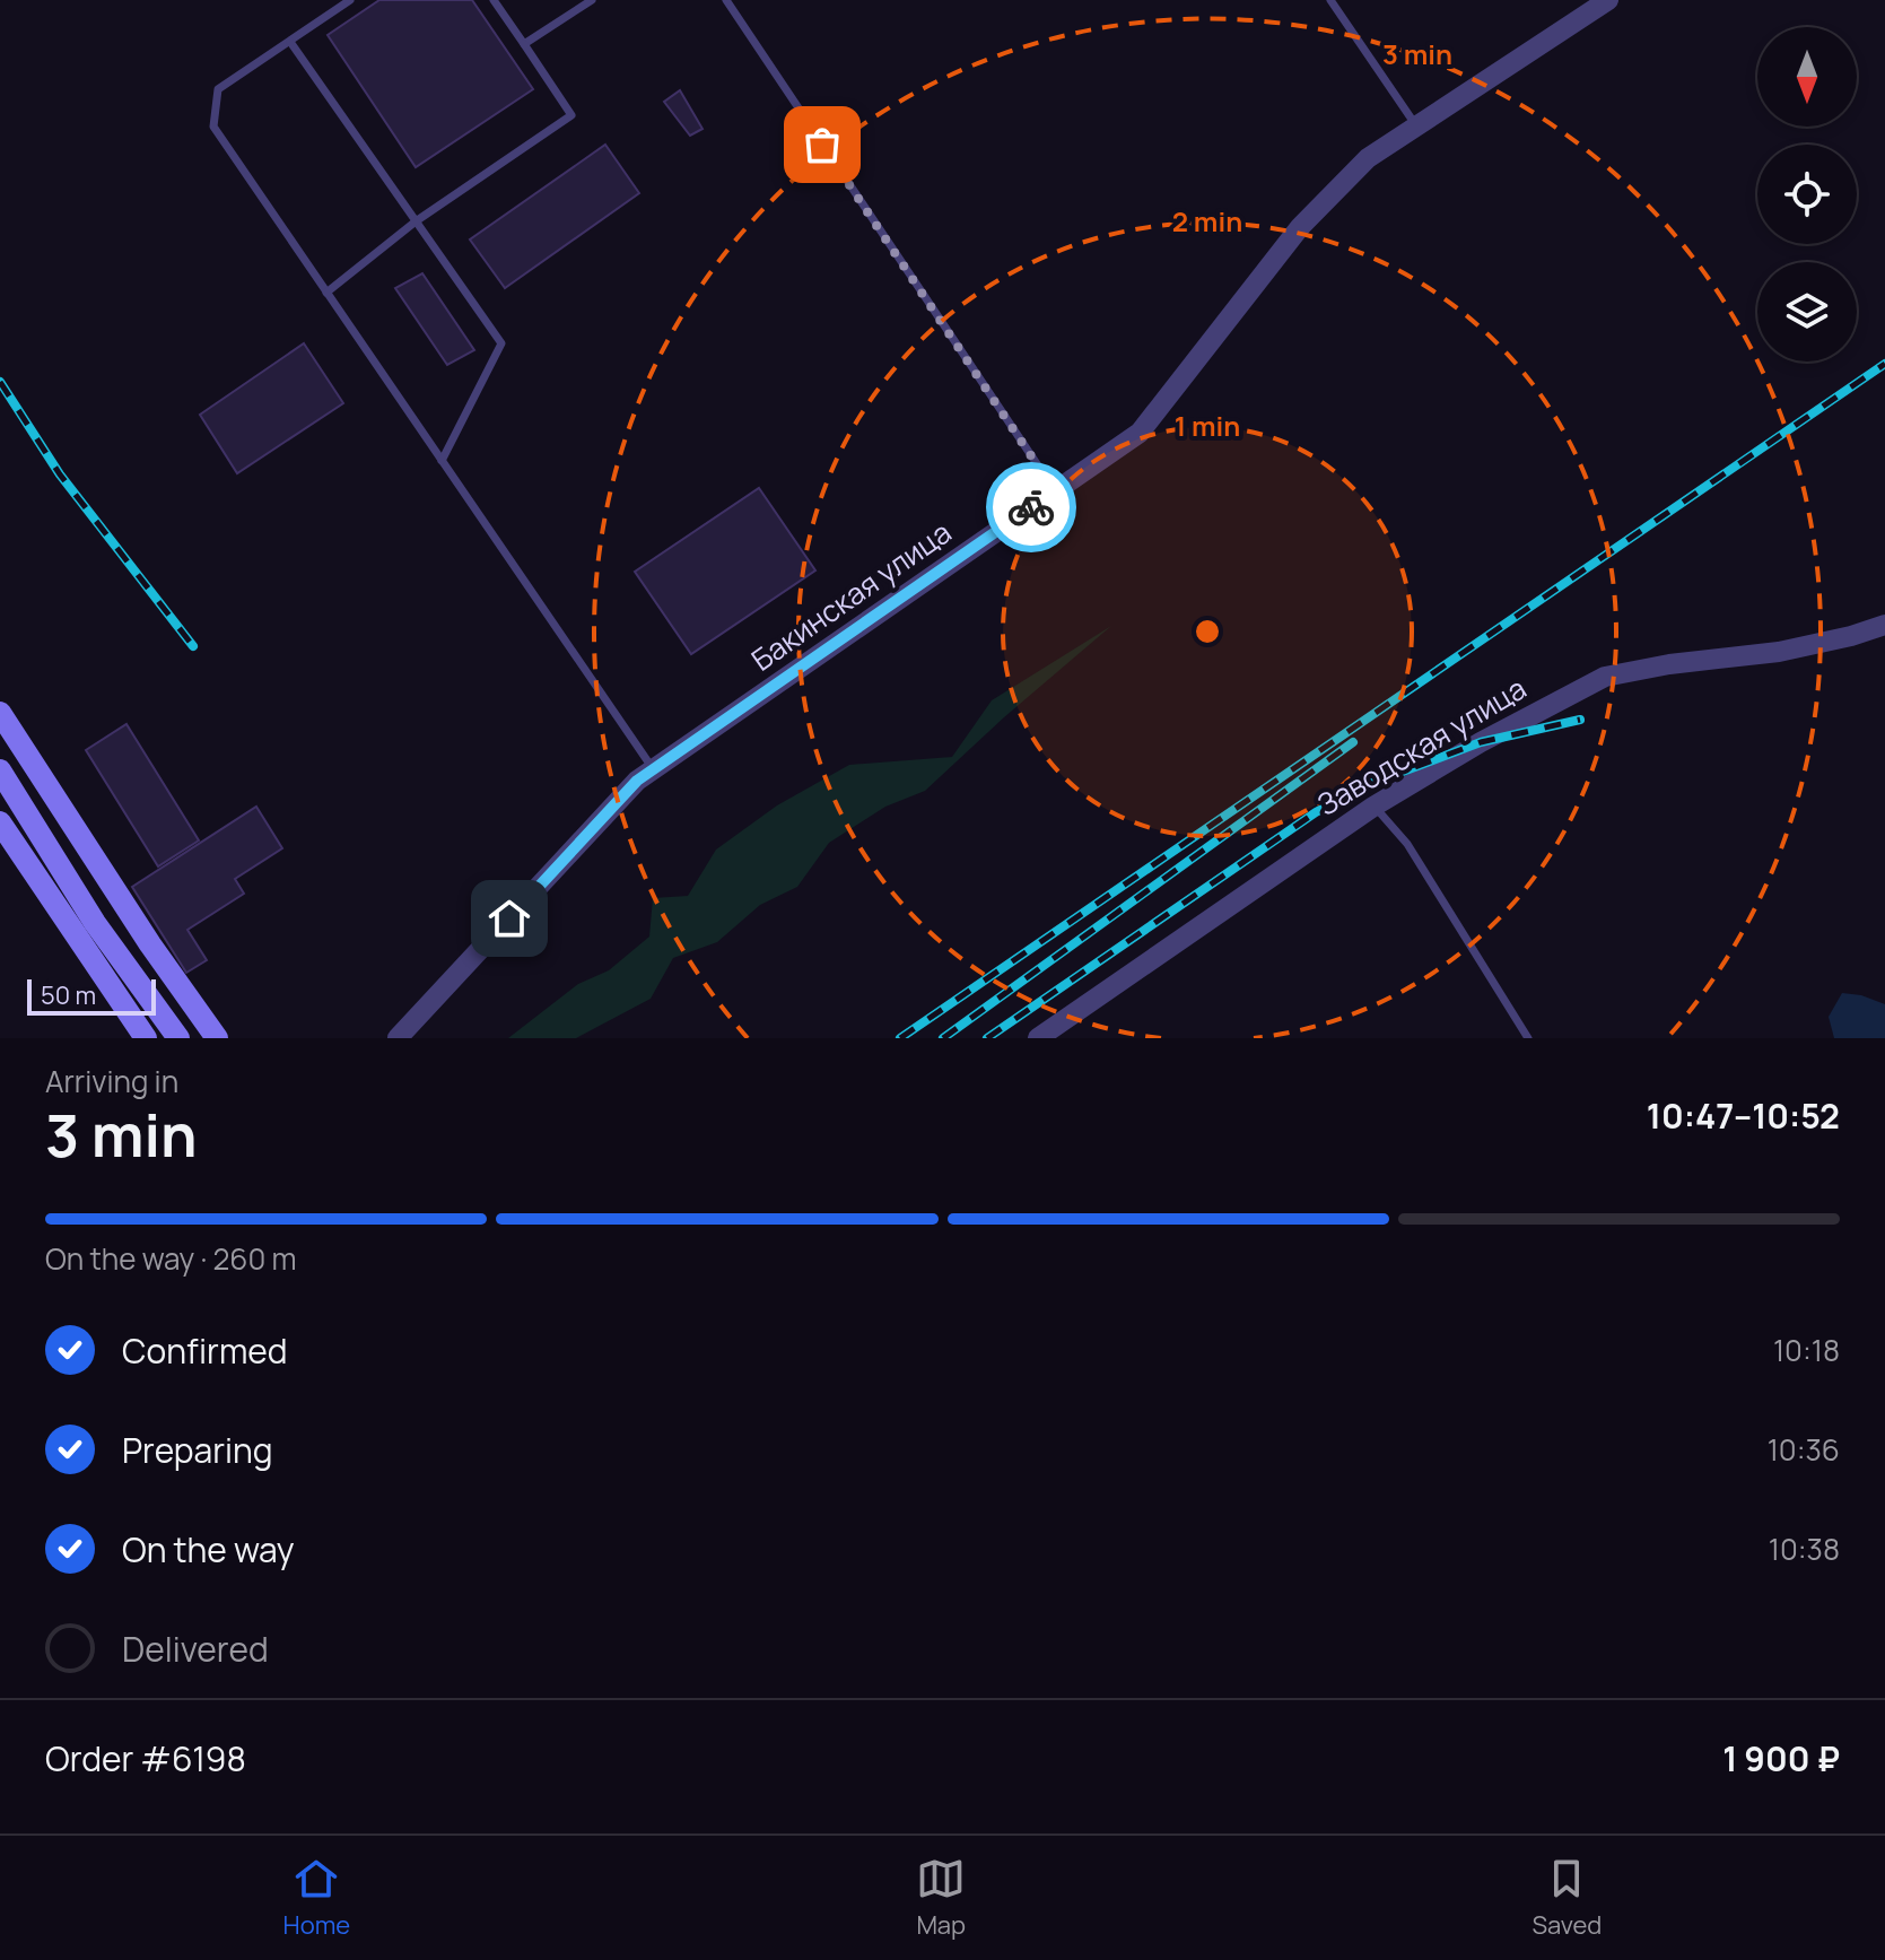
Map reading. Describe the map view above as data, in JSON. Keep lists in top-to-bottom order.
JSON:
{
  "streets": {
    "street": ["Бакинская улица", "Заводская улица"]
  },
  "scale_bar": "50 m",
  "north": "bottom",
  "page": {
    "scale": "50 m",
    "heading": ["3 min", "Arriving in", "10:47–10:52"],
    "panel": ["Order #6198", "1 900 ₽"],
    "bar": "On the way · 260 m",
    "list": [
      ["Confirmed", "10:18"],
      ["Preparing", "10:36"],
      ["On the way", "10:38"],
      "Delivered"
    ],
    "tabs": ["Home", "Map", "Saved"]
  },
  "rings": ["3 min", "2 min", "1 min"]
}
